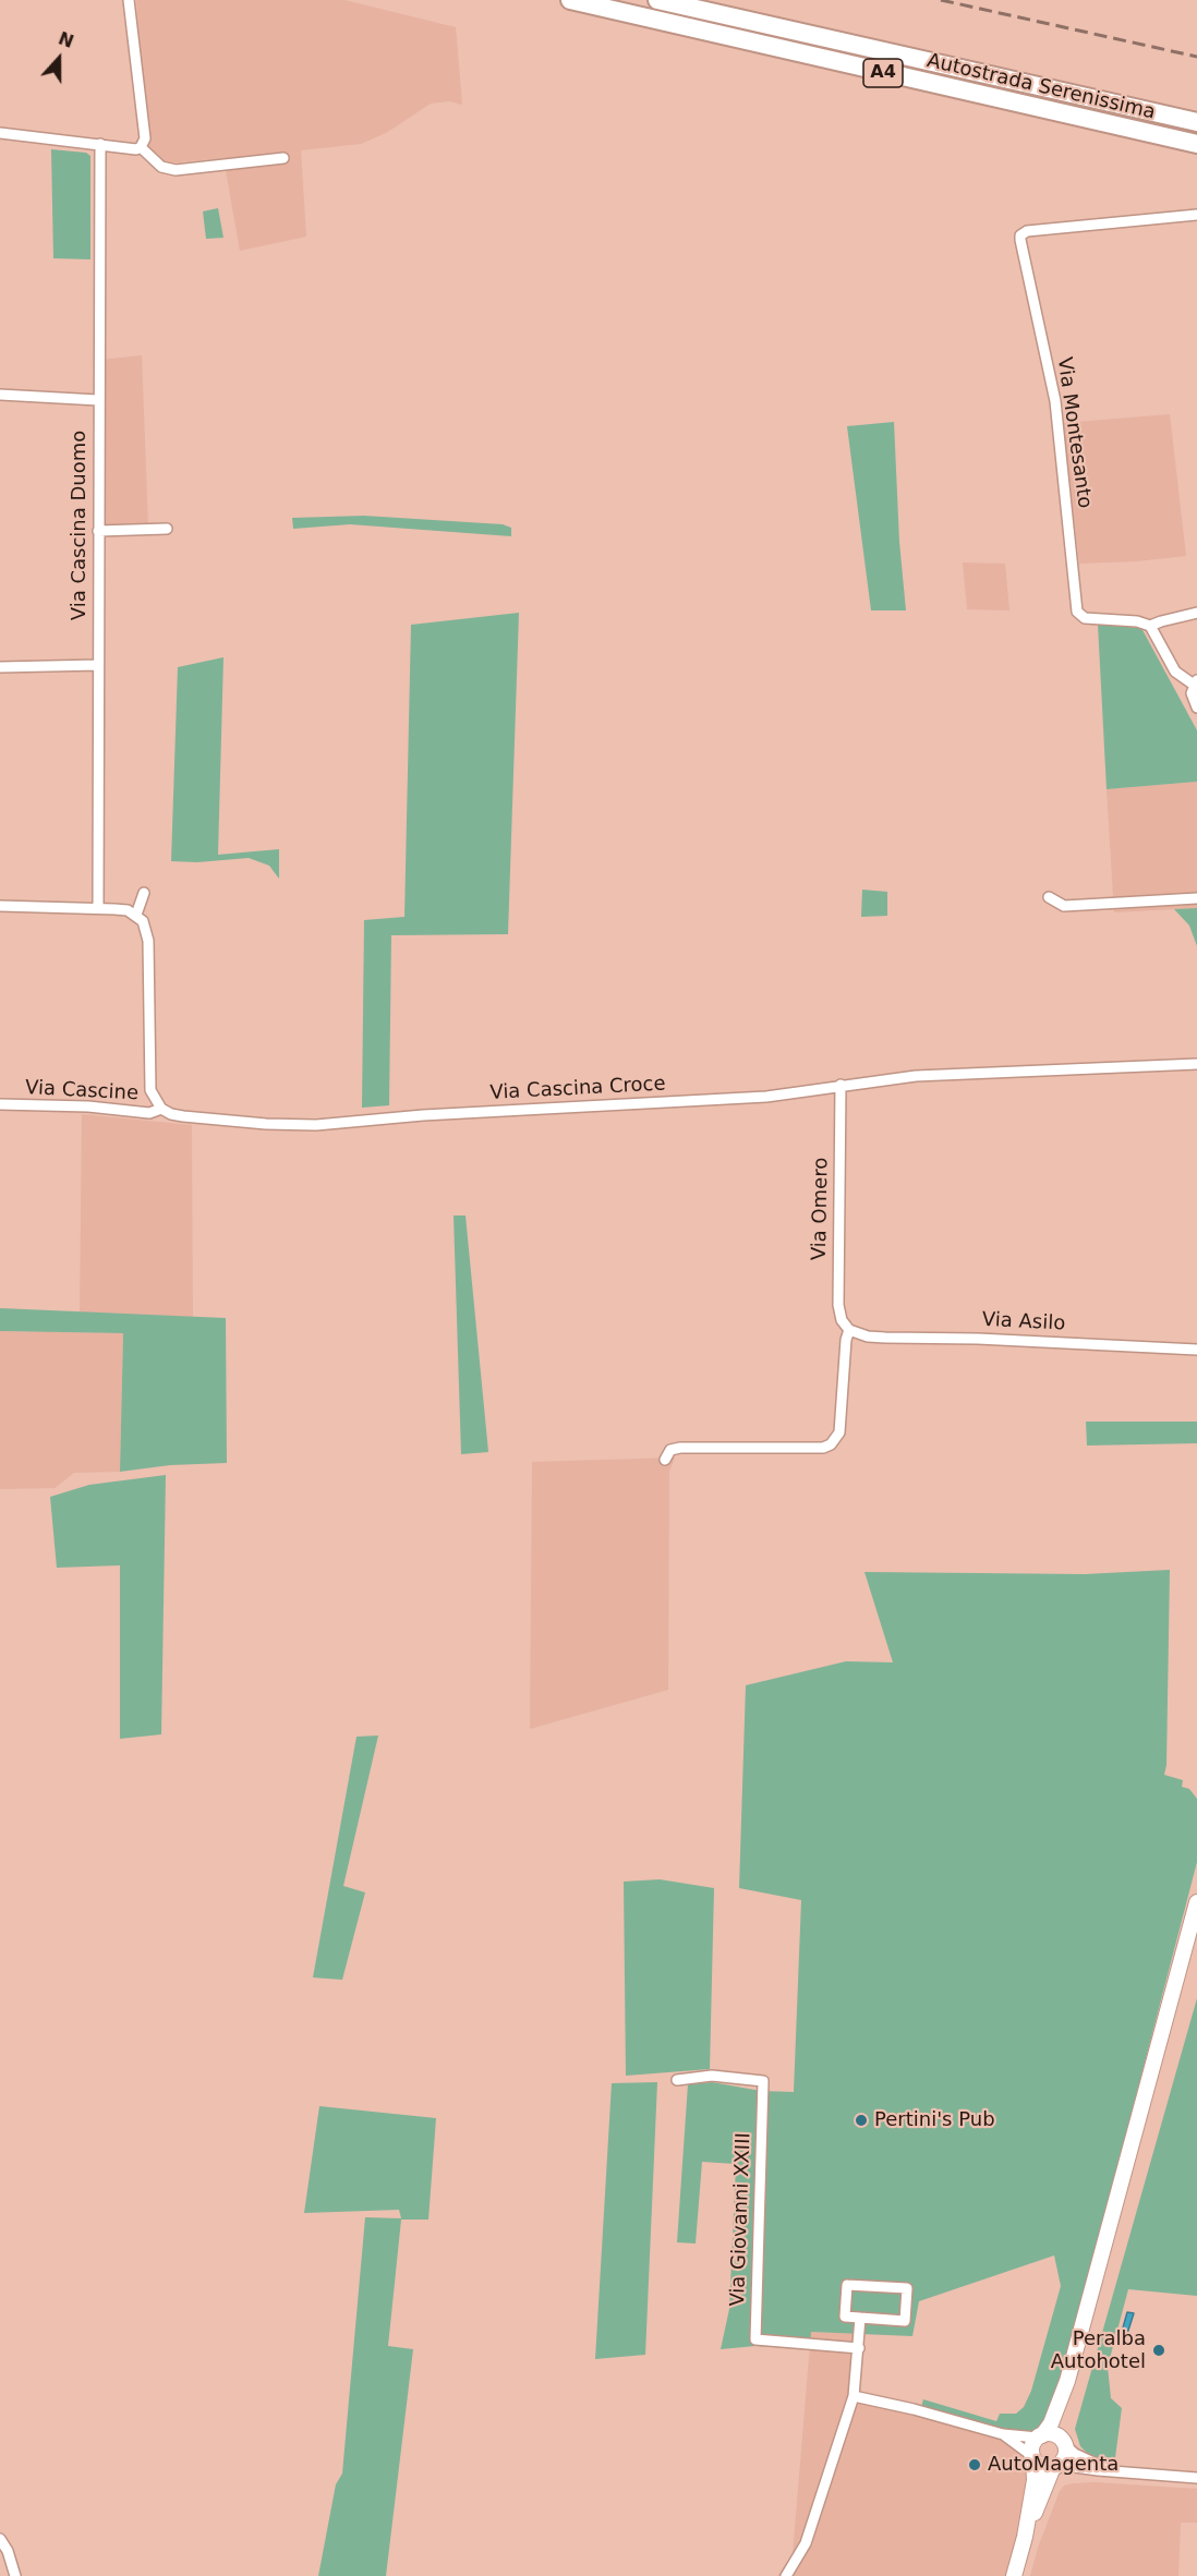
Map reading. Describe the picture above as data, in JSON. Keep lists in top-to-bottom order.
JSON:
{
  "streets": {
    "highway": ["A4", "Autostrada Serenissima"],
    "street": [
      "Via Montesanto",
      "Via Cascina Duomo",
      "Via Cascina Croce",
      "Via Cascine",
      "Via Omero",
      "Via Asilo",
      "Via Giovanni XXIII"
    ]
  },
  "crossings": [
    ["Via Cascina Croce", "Via Cascine"],
    ["Via Cascina Croce", "Via Omero"],
    ["Via Omero", "Via Asilo"]
  ],
  "places": ["Pertini's Pub", "Peralba Autohotel", "AutoMagenta"],
  "north": "top"
}
